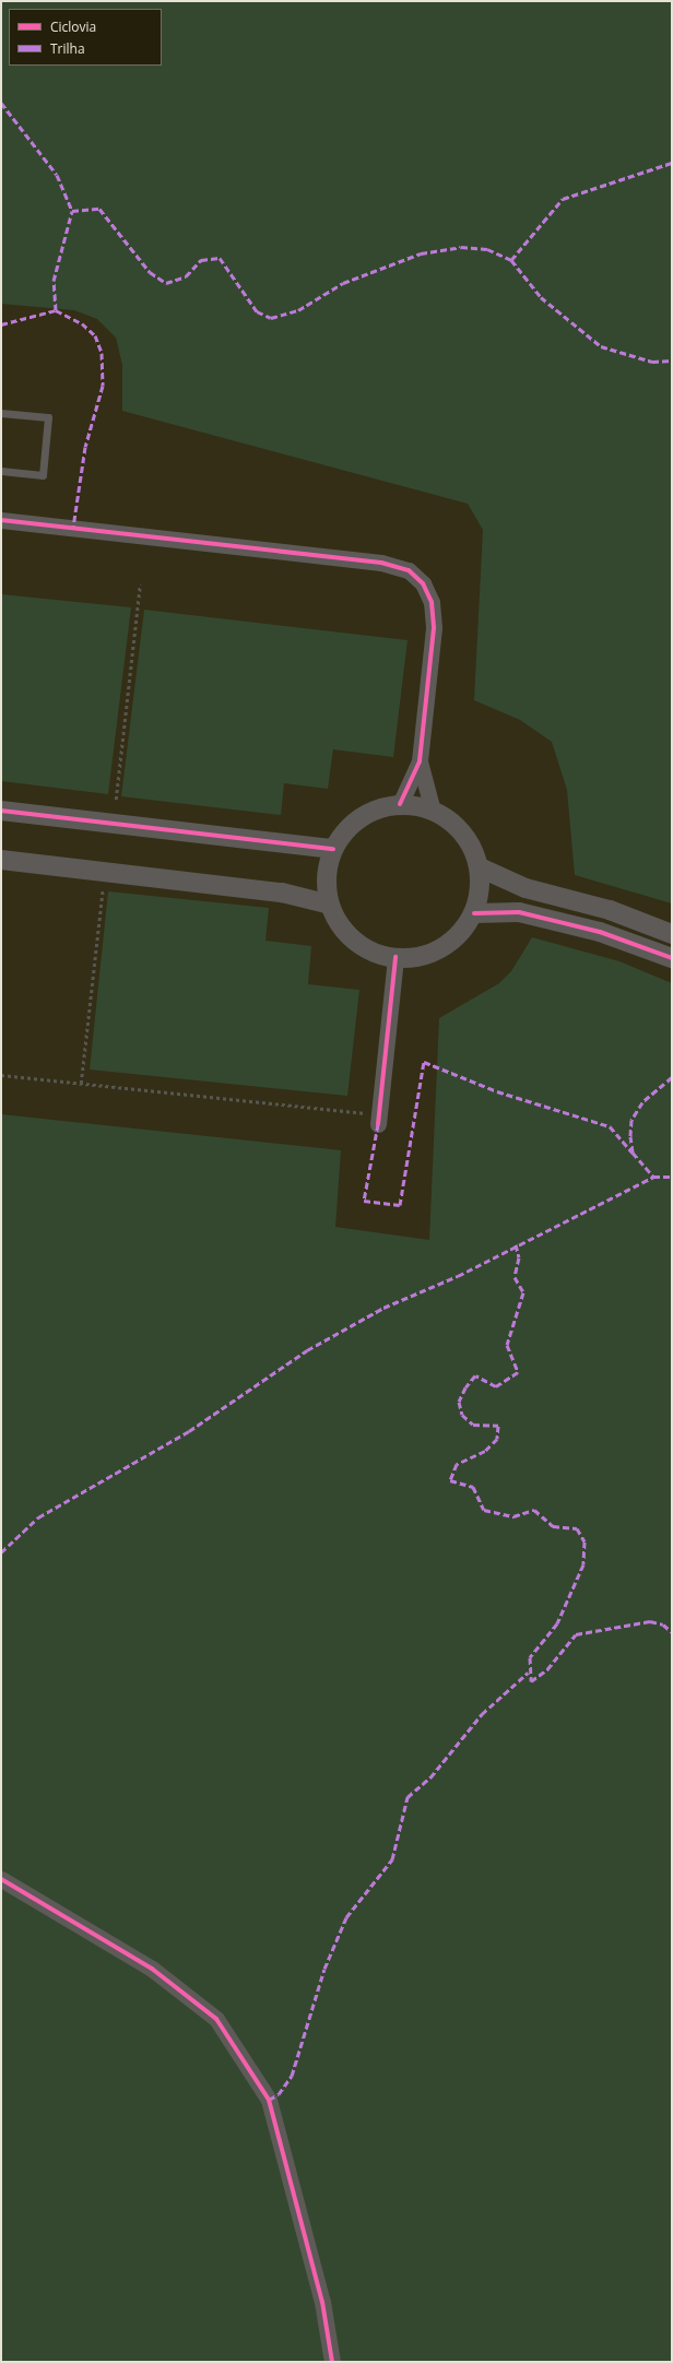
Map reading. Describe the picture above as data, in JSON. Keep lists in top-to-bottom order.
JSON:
{
  "legend": ["Ciclovia", "Trilha"]
}
